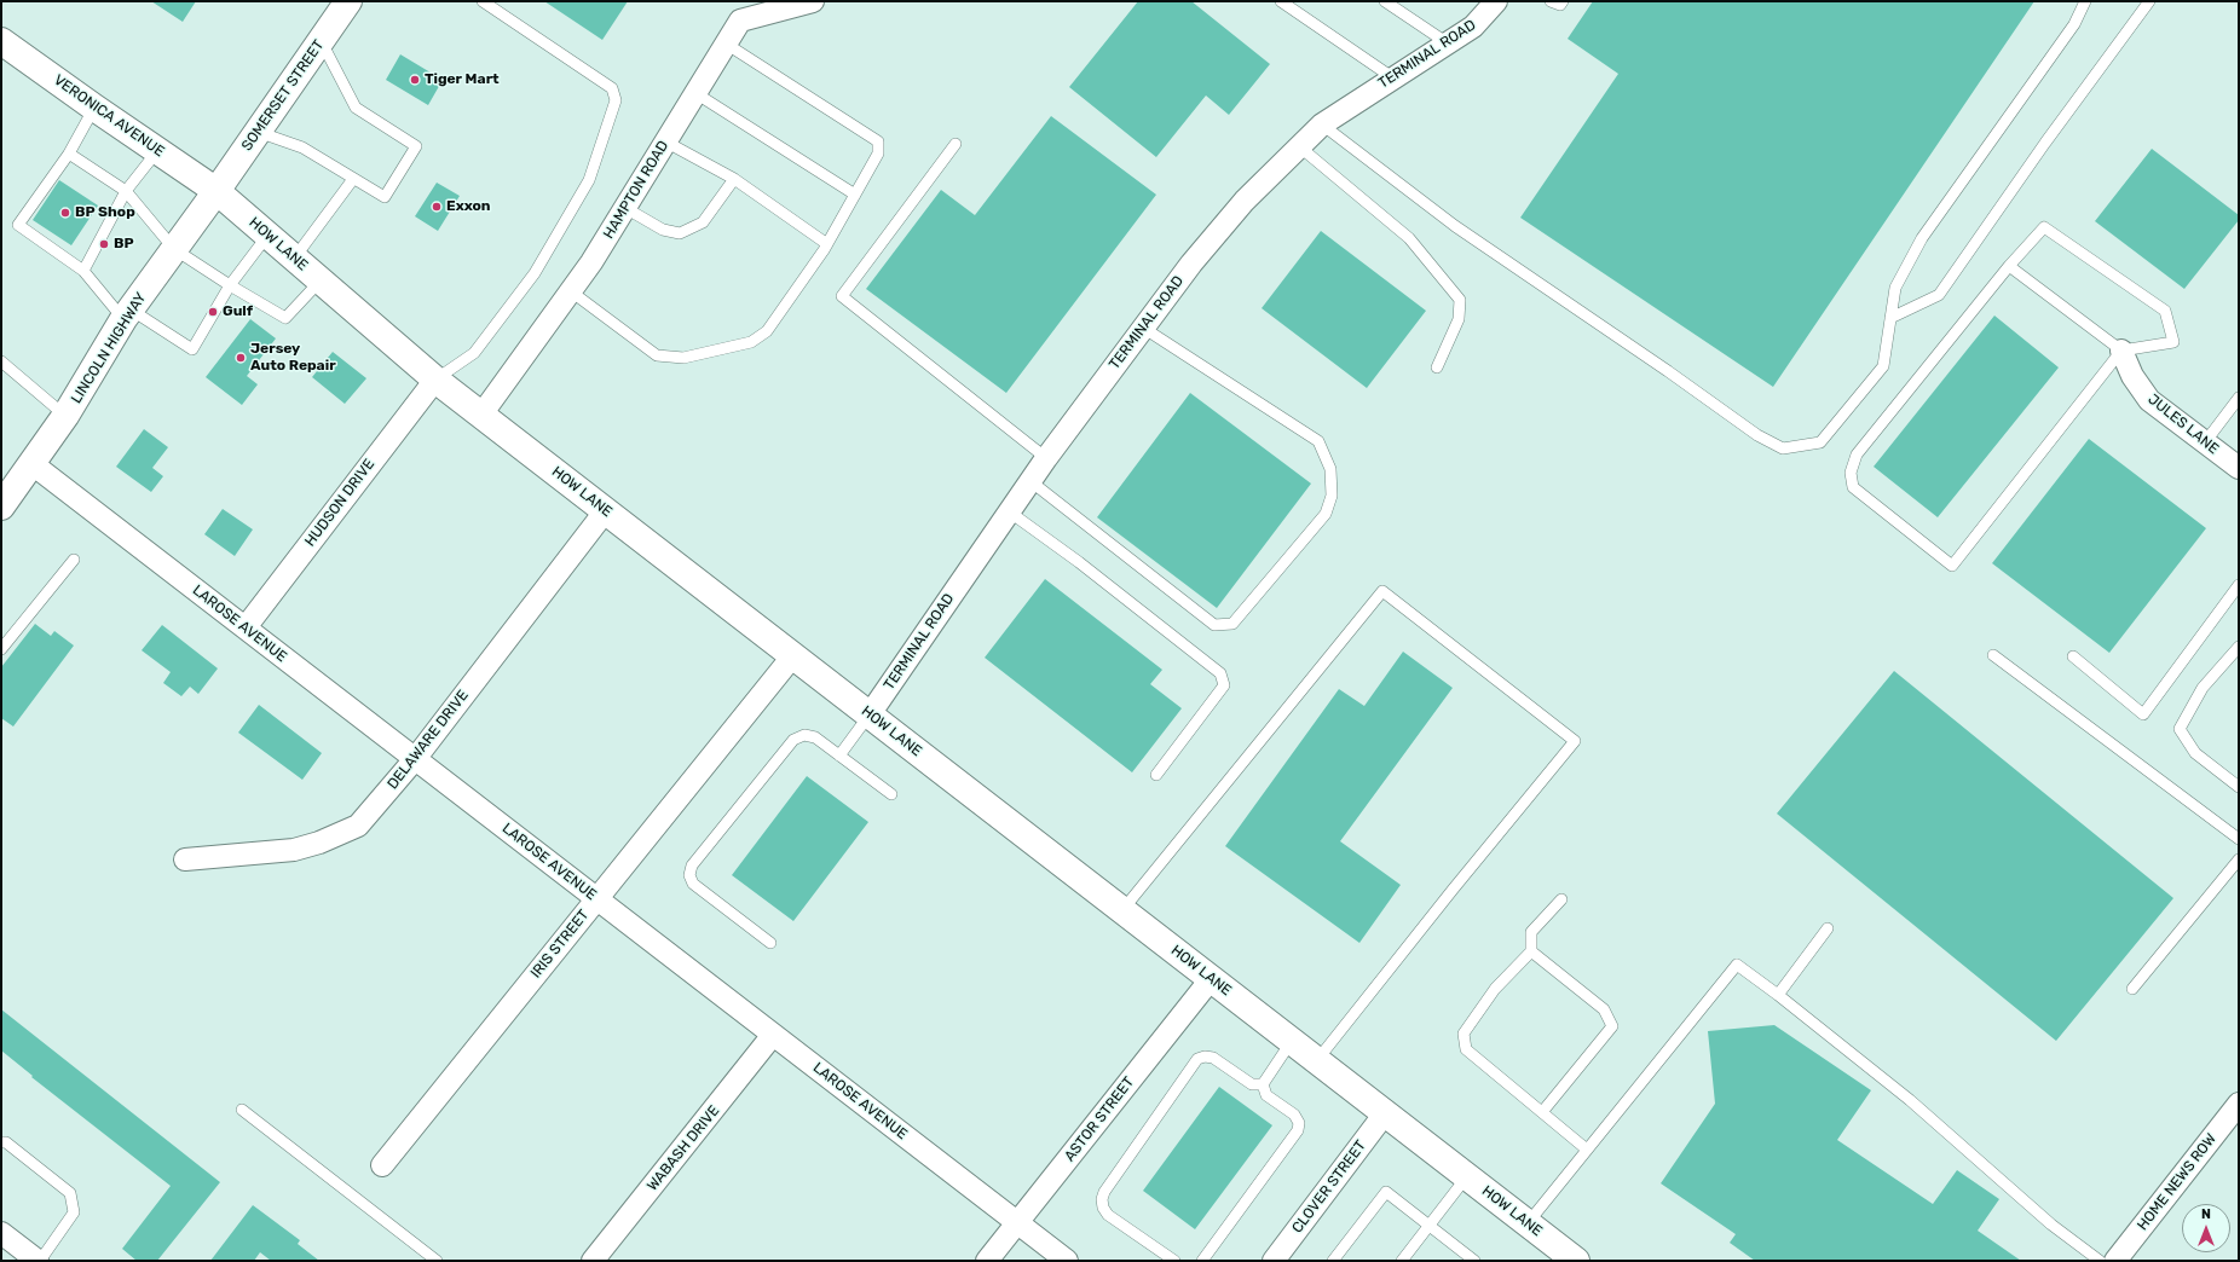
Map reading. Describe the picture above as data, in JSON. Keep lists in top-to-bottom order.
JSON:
{
  "streets": {
    "main road": [
      "SOMERSET STREET",
      "VERONICA AVENUE",
      "HOW LANE",
      "LINCOLN HIGHWAY"
    ],
    "street": [
      "TERMINAL ROAD",
      "HAMPTON ROAD",
      "JULES LANE",
      "HUDSON DRIVE",
      "LAROSE AVENUE",
      "DELAWARE DRIVE",
      "IRIS STREET",
      "ASTOR STREET",
      "WABASH DRIVE",
      "HOME NEWS ROW",
      "CLOVER STREET"
    ]
  },
  "crossings": [
    ["TERMINAL ROAD", "HOW LANE"],
    ["SOMERSET STREET", "VERONICA AVENUE"],
    ["SOMERSET STREET", "HOW LANE"],
    ["SOMERSET STREET", "LINCOLN HIGHWAY"],
    ["VERONICA AVENUE", "HOW LANE"],
    ["VERONICA AVENUE", "LINCOLN HIGHWAY"],
    ["HAMPTON ROAD", "HOW LANE"],
    ["HOW LANE", "LINCOLN HIGHWAY"],
    ["HOW LANE", "HUDSON DRIVE"],
    ["HOW LANE", "DELAWARE DRIVE"],
    ["HOW LANE", "IRIS STREET"],
    ["HOW LANE", "ASTOR STREET"],
    ["HOW LANE", "CLOVER STREET"],
    ["LINCOLN HIGHWAY", "LAROSE AVENUE"],
    ["HUDSON DRIVE", "LAROSE AVENUE"],
    ["LAROSE AVENUE", "DELAWARE DRIVE"],
    ["LAROSE AVENUE", "IRIS STREET"],
    ["LAROSE AVENUE", "ASTOR STREET"],
    ["LAROSE AVENUE", "WABASH DRIVE"]
  ],
  "places": [
    "Tiger Mart",
    "Exxon",
    "BP Shop",
    "BP",
    "Gulf",
    "Jersey Auto Repair"
  ],
  "north": "top"
}
